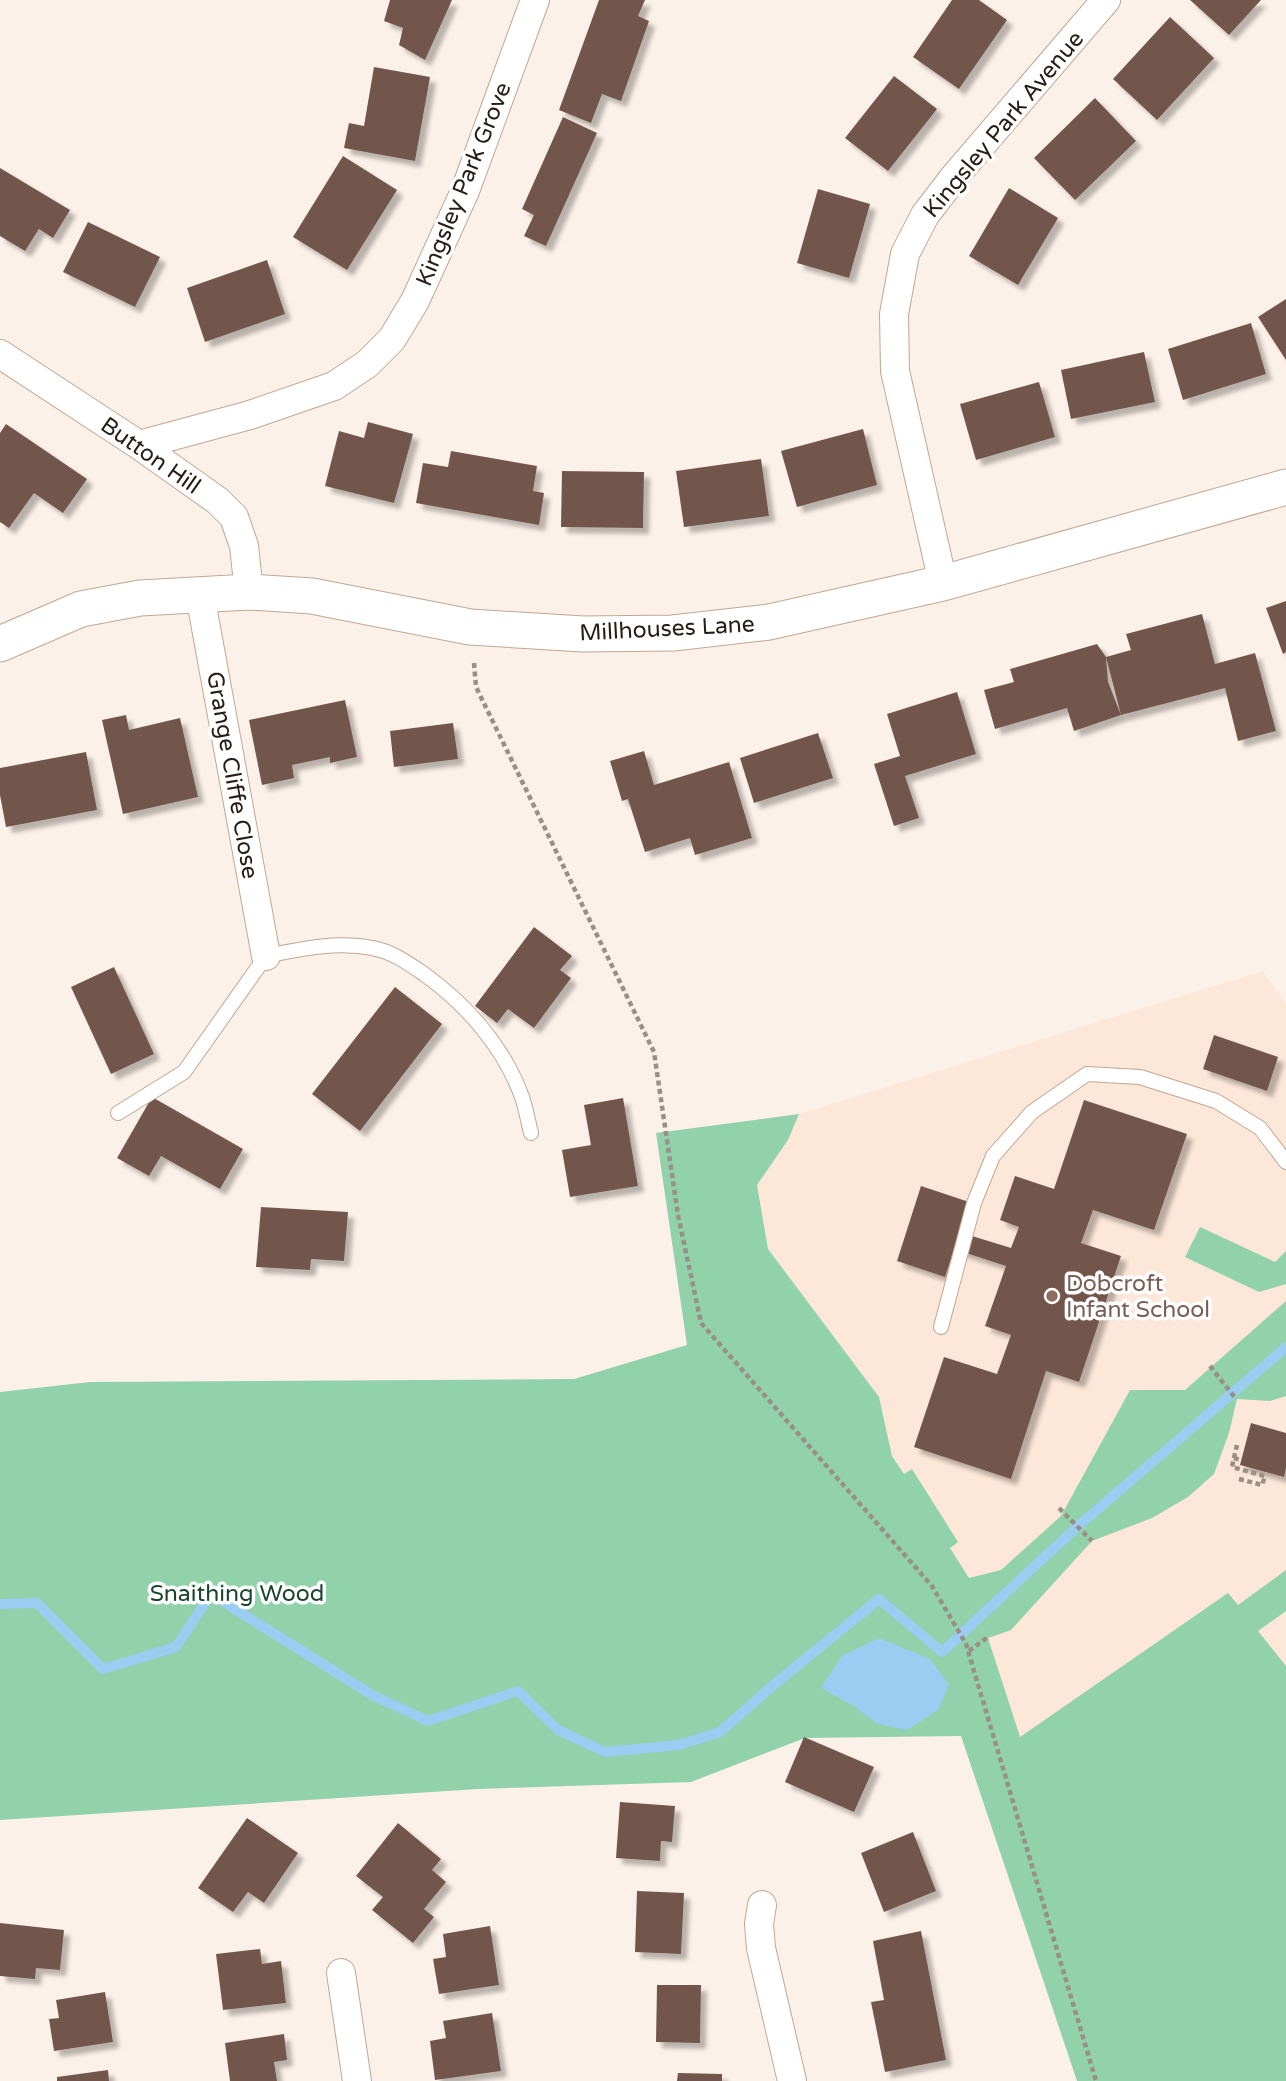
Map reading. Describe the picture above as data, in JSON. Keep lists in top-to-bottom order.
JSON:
{
  "streets": {
    "street": [
      "Kingsley Park Avenue",
      "Kingsley Park Grove",
      "Button Hill",
      "Millhouses Lane",
      "Grange Cliffe Close"
    ]
  },
  "crossings": [
    ["Kingsley Park Avenue", "Millhouses Lane"],
    ["Kingsley Park Grove", "Button Hill"],
    ["Button Hill", "Millhouses Lane"],
    ["Millhouses Lane", "Grange Cliffe Close"]
  ],
  "parks": ["Snaithing Wood"],
  "places": ["Dobcroft Infant School"]
}
